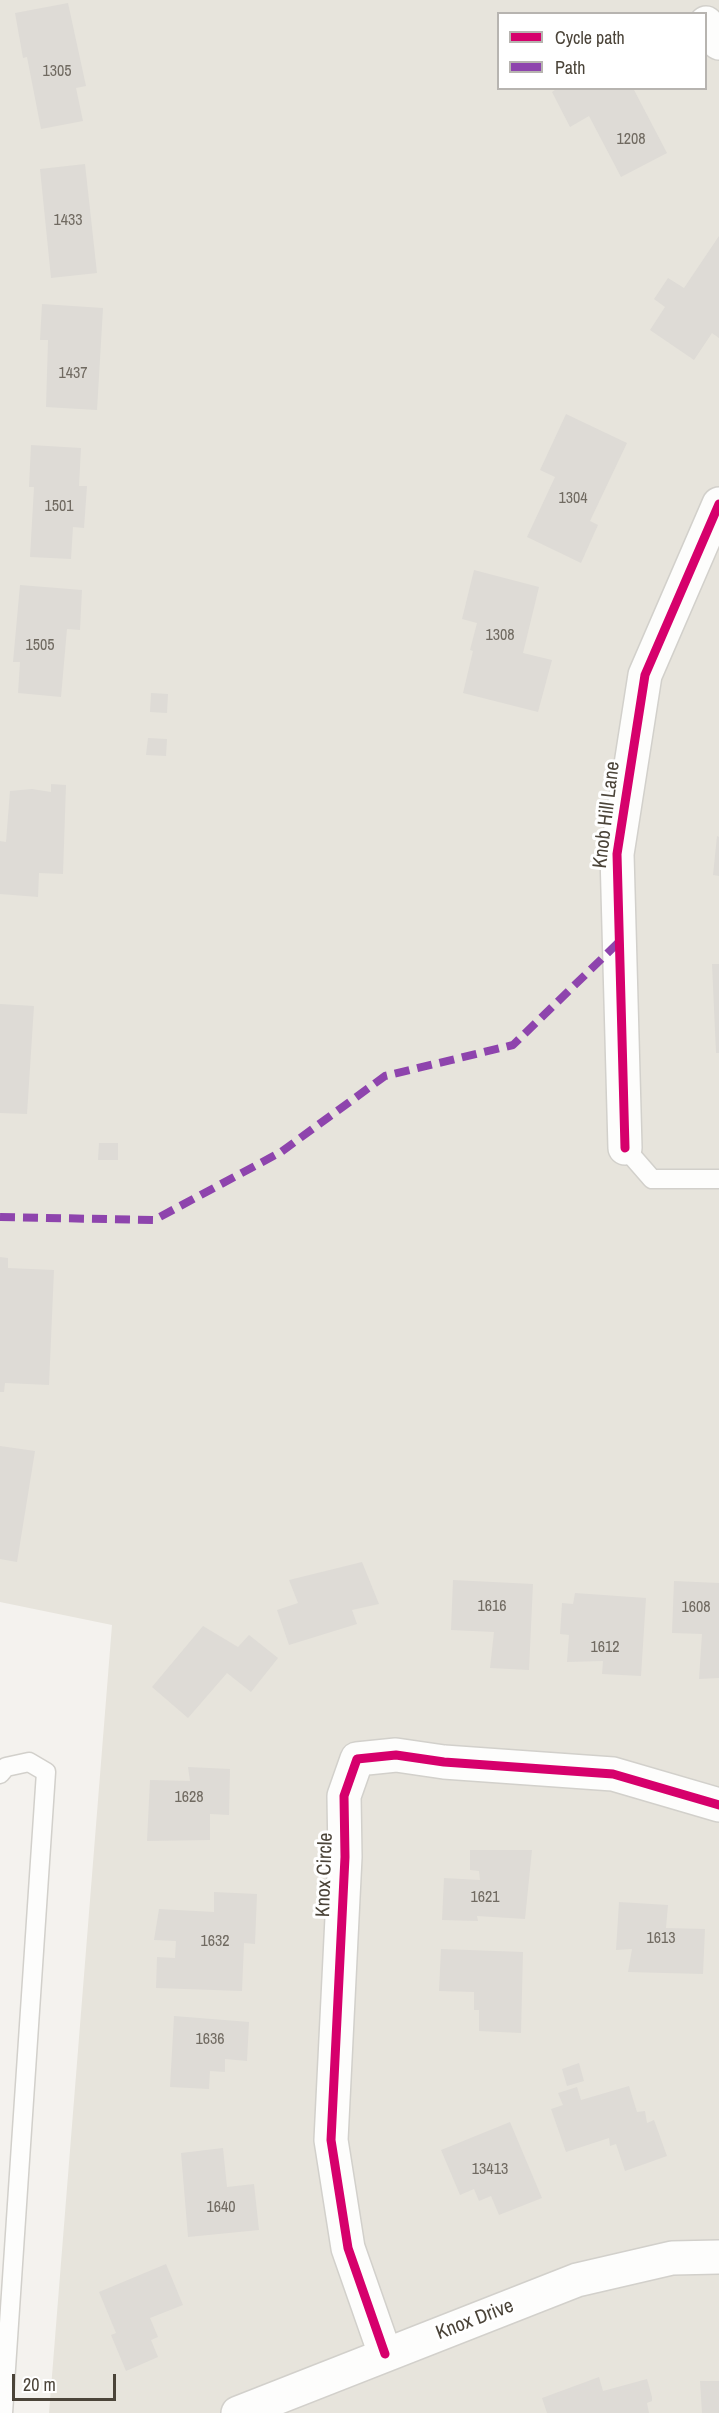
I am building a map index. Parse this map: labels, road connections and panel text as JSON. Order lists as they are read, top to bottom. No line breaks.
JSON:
{"streets":{"street":["Knob Hill Lane","Knox Circle","Knox Drive"]},"crossings":[["Knox Circle","Knox Drive"]],"house_numbers":["1305","1208","1433","1437","1304","1501","1308","1505","1616","1608","1612","1628","1621","1613","1632","1636","13413","1640"],"legend":["Cycle path","Path"],"scale_bar":"20 m"}
